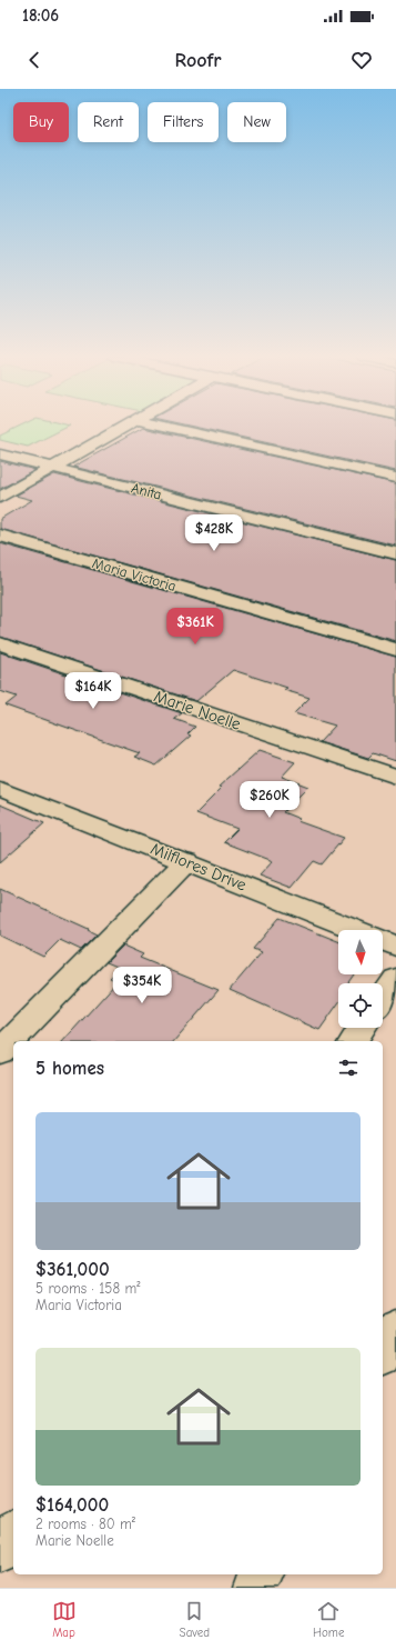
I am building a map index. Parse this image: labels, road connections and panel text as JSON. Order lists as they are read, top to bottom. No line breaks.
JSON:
{"streets":{"street":["Anita","Maria Victoria","Marie Noelle","Milflores Drive"]},"north":"bottom","page":{"status":"18:06","header":"Roofr","chip":["Buy","Rent","Filters","New"],"price":["$428K","$361K","$164K","$260K","$354K"],"heading":"5 homes","list":[{"name":"$361,000","note":"5 rooms · 158 m² · Maria Victoria"},{"name":"$164,000","note":"2 rooms · 80 m² · Marie Noelle"}],"tabs":["Map","Saved","Home"]}}
